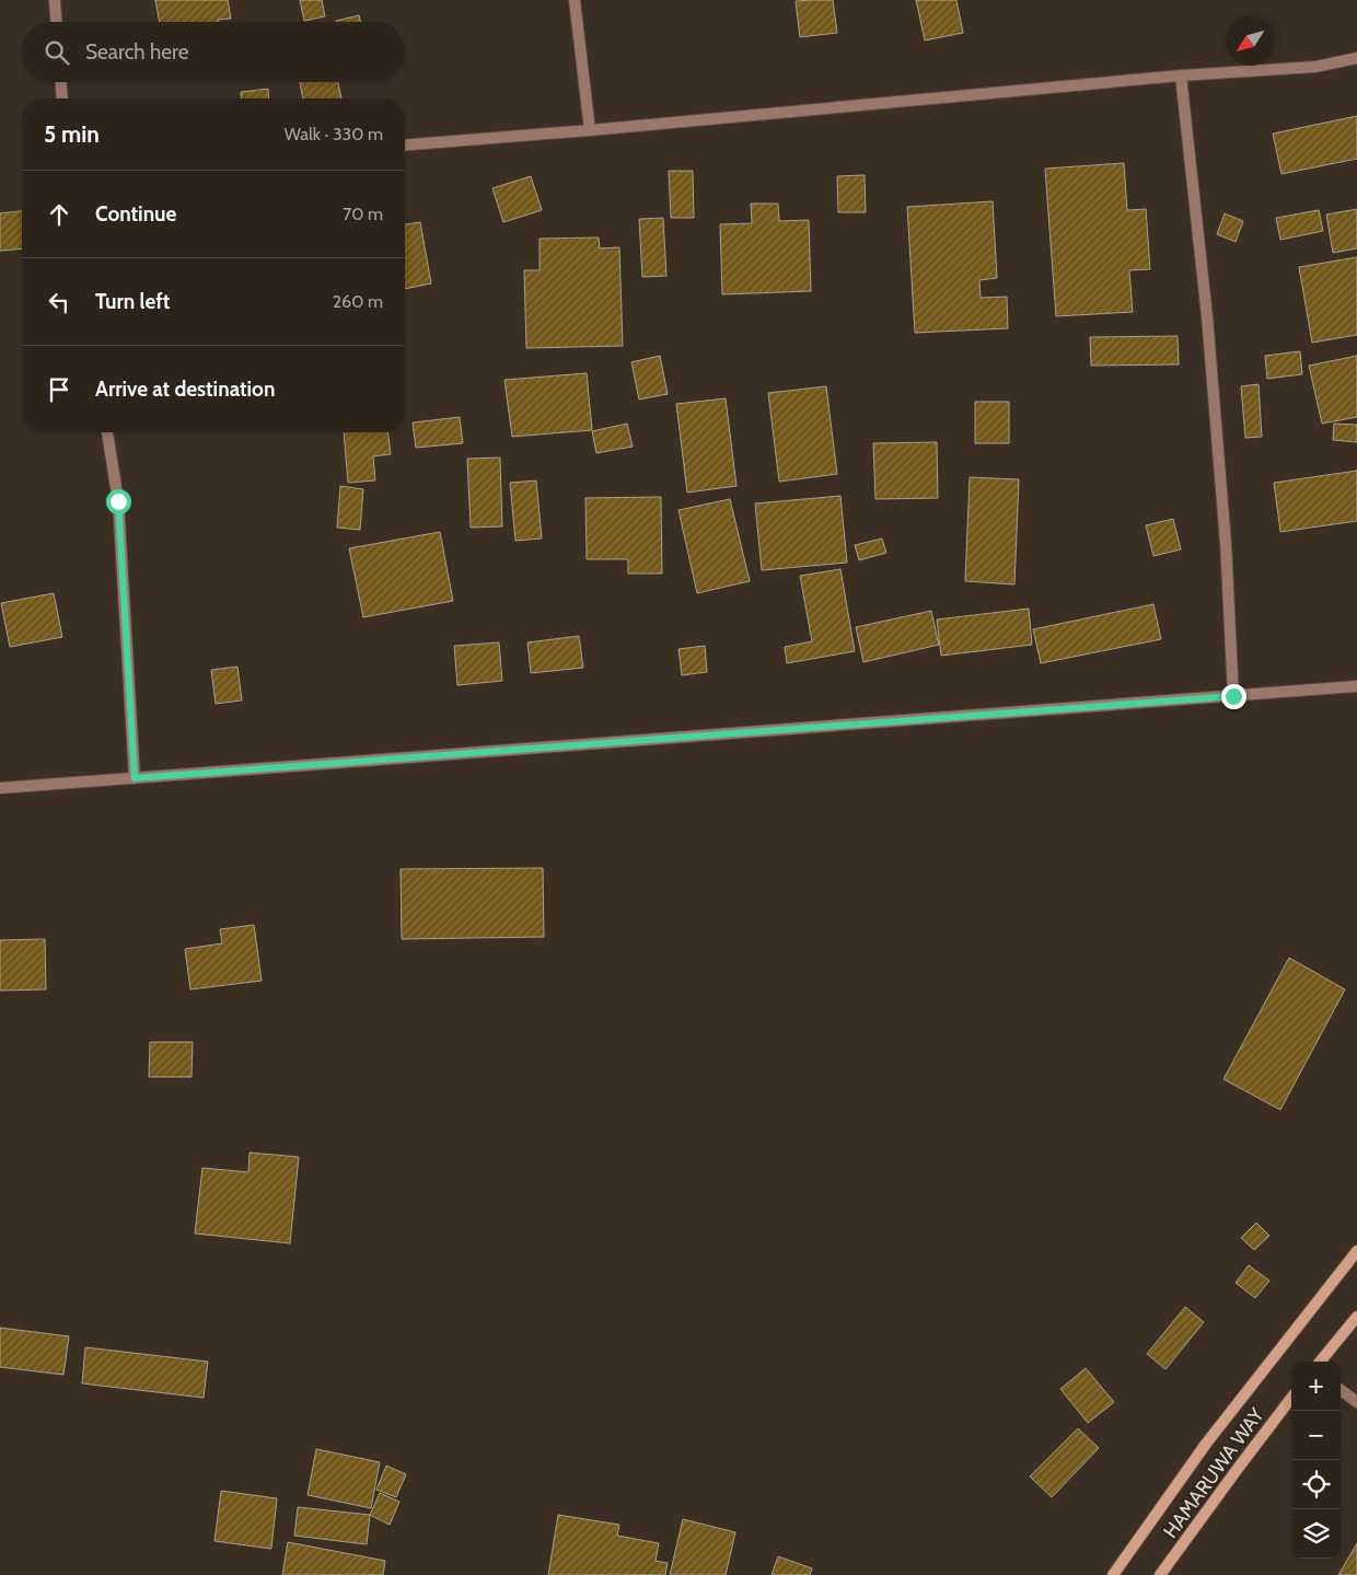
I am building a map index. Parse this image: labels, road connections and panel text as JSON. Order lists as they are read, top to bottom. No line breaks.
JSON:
{"streets":{"main road":["HAMARUWA WAY"]},"north":"bottom left","page":{"search":"Search here","heading":["5 min","Walk · 330 m"],"list":[["Continue","70 m"],["Turn left","260 m"],"Arrive at destination"],"map_buttons":["+","−"]}}
